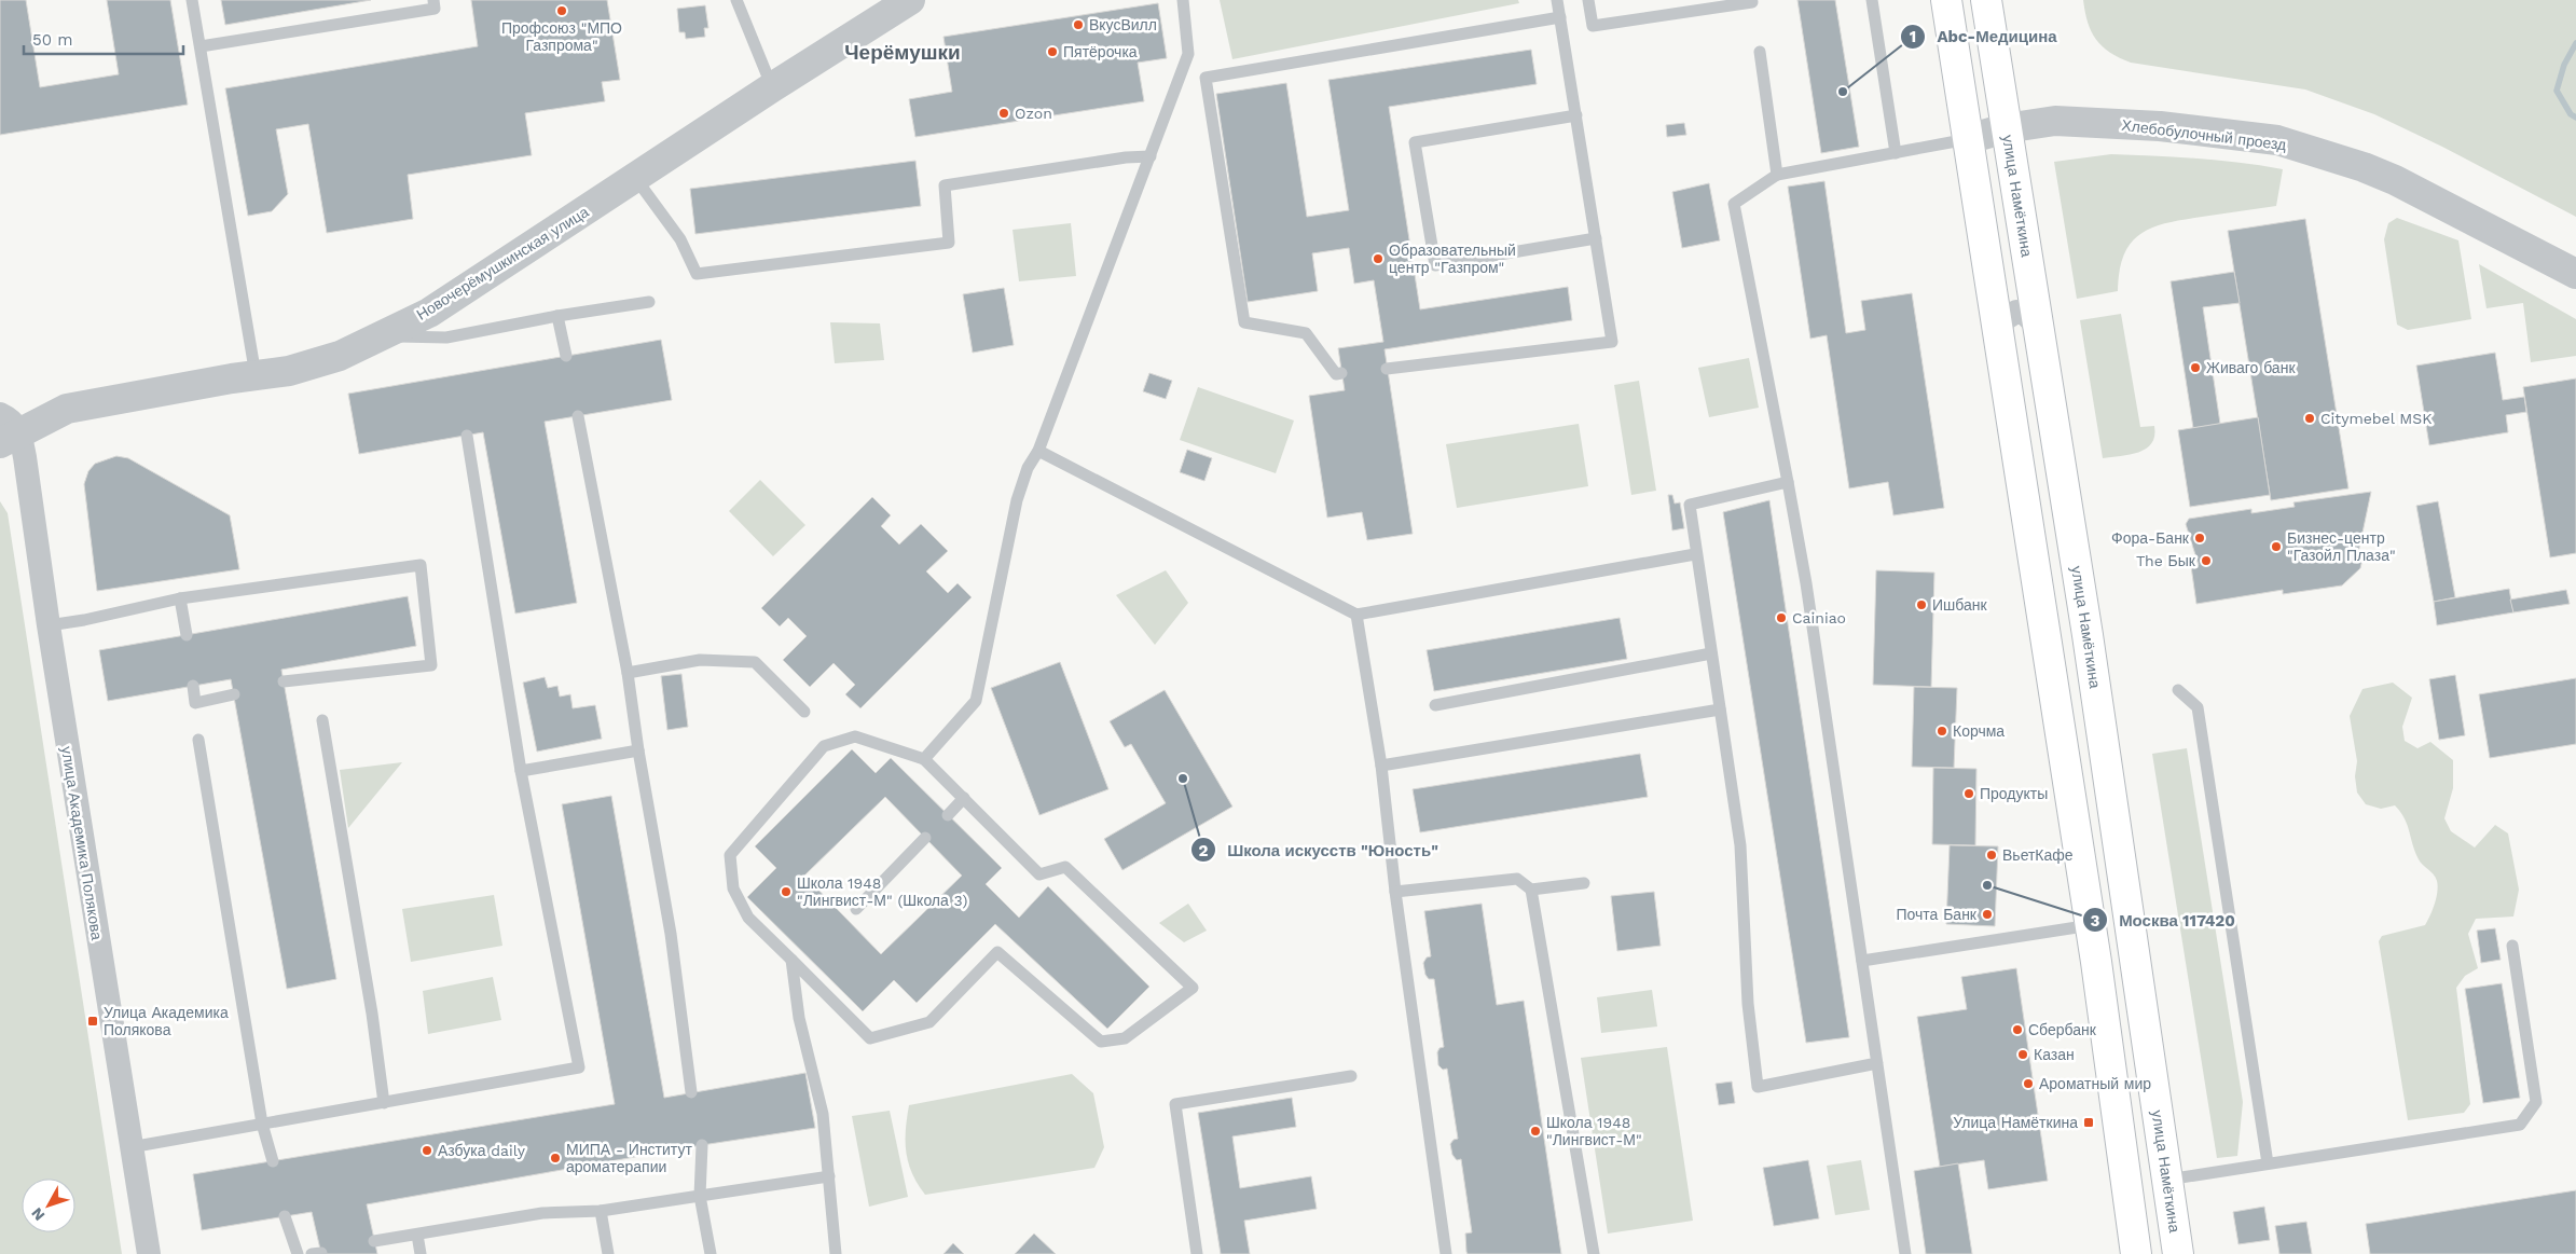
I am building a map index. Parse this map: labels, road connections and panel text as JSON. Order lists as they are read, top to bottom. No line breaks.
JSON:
{"streets":{"main road":["улица Намёткина"],"street":["Хлебобулочный проезд","Новочерёмушкинская улица","улица Академика Полякова"]},"crossings":[["Хлебобулочный проезд","улица Намёткина"],["Новочерёмушкинская улица","улица Академика Полякова"]],"districts":["Черёмушки"],"places":{"other":["Профсоюз \"МПО Газпрома\"","ВкусВилл","Пятёрочка","Abc-Медицина","Ozon","Образовательный центр \"Газпром\"","Живаго банк","Citymebel MSK","Фора-Банк","Бизнес-центр \"Газойл Плаза\"","The Бык","Ишбанк","Cainiao","Корчма","Школа искусств \"Юность\"","Продукты","ВьетКафе","Москва 117420","Школа 1948 \"Лингвист-М\" (Школа 3)","Почта Банк","Сбербанк","Казан","Ароматный мир","Школа 1948 \"Лингвист-М\"","Азбука daily","МИПА - Институт ароматерапии"],"transit":["Улица Академика Полякова","Улица Намёткина"]},"scale_bar":"50 m","north":"bottom left"}
